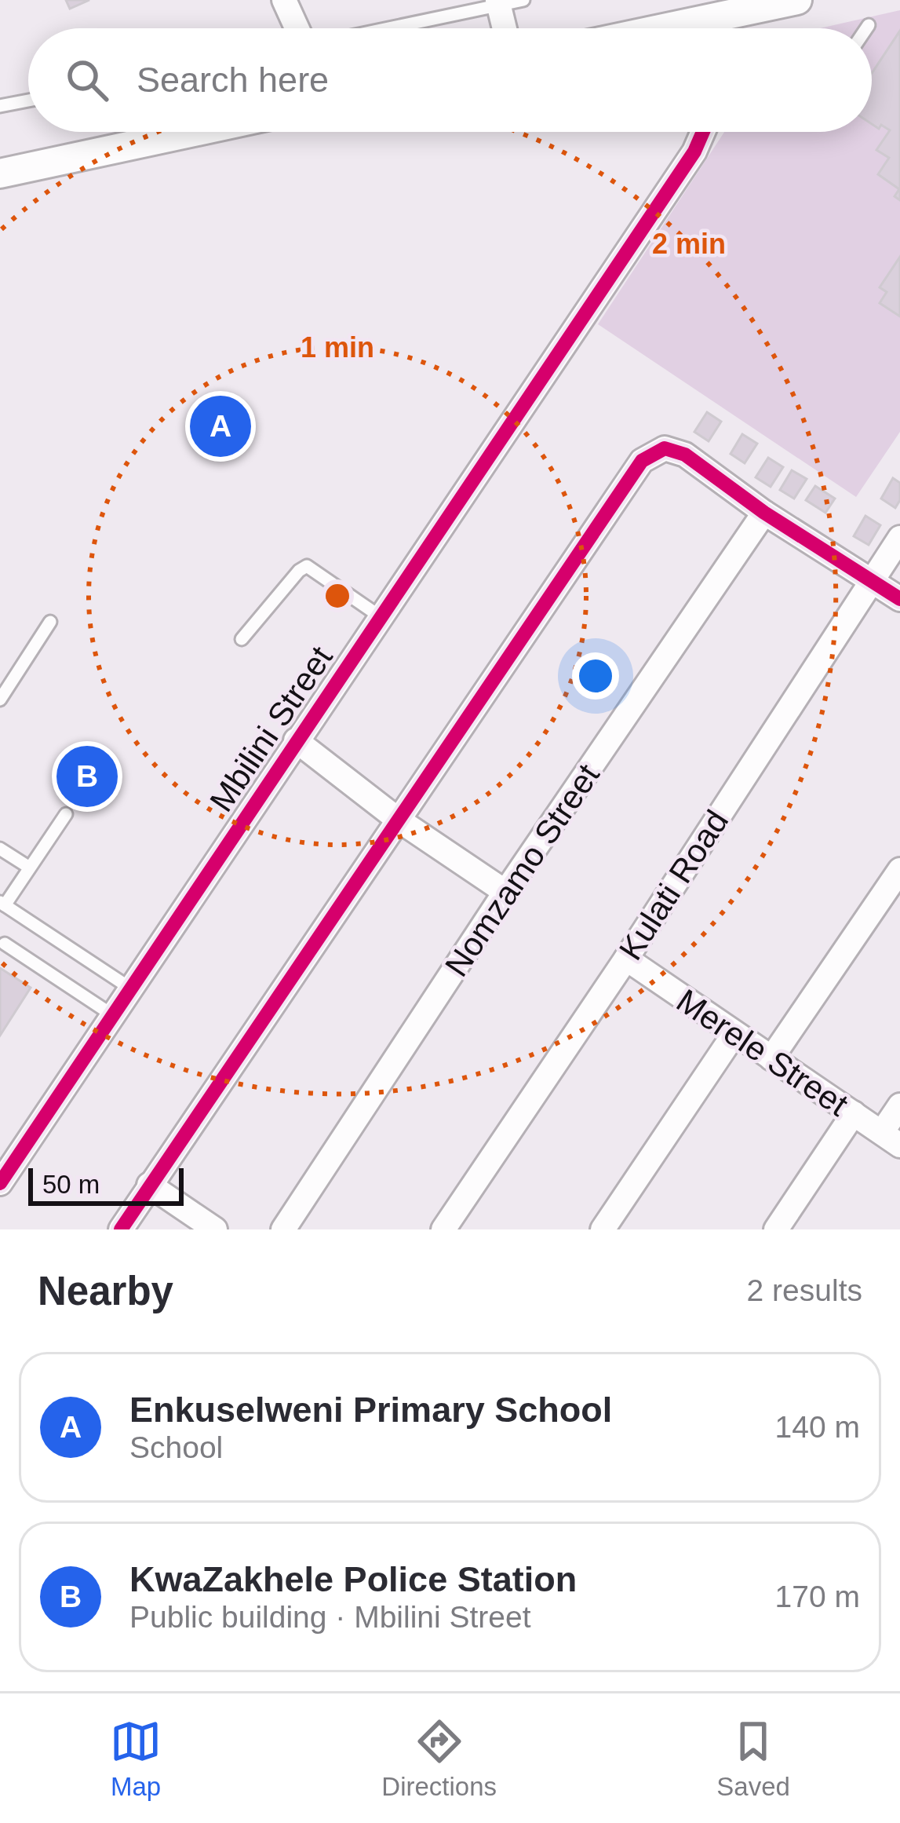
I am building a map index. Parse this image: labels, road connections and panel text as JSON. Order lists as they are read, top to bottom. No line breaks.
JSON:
{"streets":{"street":["Mbilini Street","Nomzamo Street","Kulati Road","Merele Street"]},"crossings":[["Kulati Road","Merele Street"]],"scale_bar":"50 m","page":{"search":"Search here","pins":["A","B"],"scale":"50 m","heading":["Nearby","2 results"],"list":[{"mark":"A","name":"Enkuselweni Primary School","note":"School","value":"140 m"},{"mark":"B","name":"KwaZakhele Police Station","note":"Public building · Mbilini Street","value":"170 m"}],"nav":["Map","Directions","Saved"]},"rings":["2 min","1 min"]}
